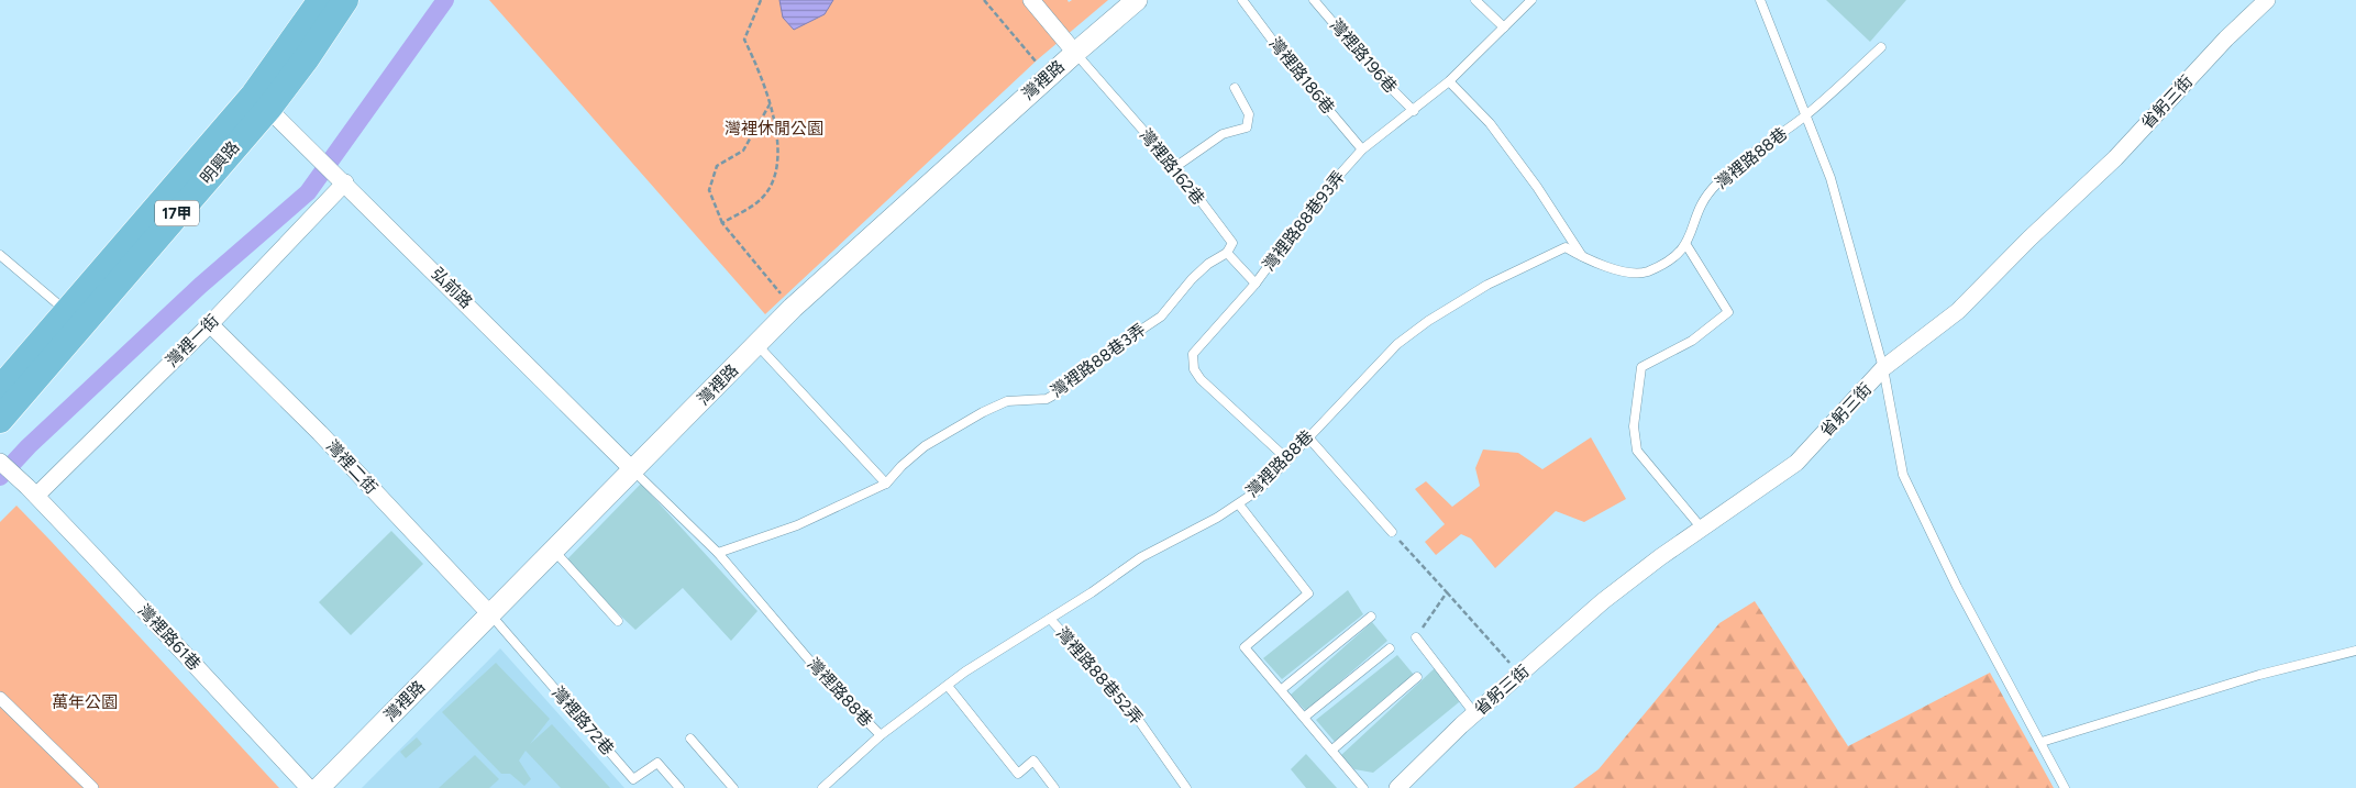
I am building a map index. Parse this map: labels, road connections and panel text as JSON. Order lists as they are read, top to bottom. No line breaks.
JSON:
{"streets":{"main road":["明興路","17甲"],"street":["灣裡路","省躬三街","弘前路","灣裡一街","灣裡二街","灣裡路61巷"],"lane":["灣裡路196巷","灣裡路186巷","灣裡路88巷","灣裡路162巷","灣裡路88巷93弄","灣裡路88巷3弄","灣裡路88巷52弄","灣裡路72巷"]},"crossings":[["灣裡路196巷","灣裡路88巷93弄"],["灣裡路186巷","灣裡路88巷93弄"],["灣裡路","灣裡路88巷"],["灣裡路","灣裡路162巷"],["灣裡路","弘前路"],["灣裡路","灣裡二街"],["灣裡路","灣裡路72巷"],["灣裡路88巷","灣裡路88巷93弄"],["灣裡路88巷","弘前路"],["灣裡路88巷","灣裡路88巷3弄"],["灣裡路88巷","灣裡路88巷52弄"],["明興路","弘前路"],["灣裡路162巷","灣裡路88巷3弄"],["弘前路","灣裡一街"],["灣裡一街","灣裡二街"],["灣裡一街","灣裡路61巷"],["灣裡二街","灣裡路72巷"]],"parks":["灣裡休閒公園","萬年公園"]}
